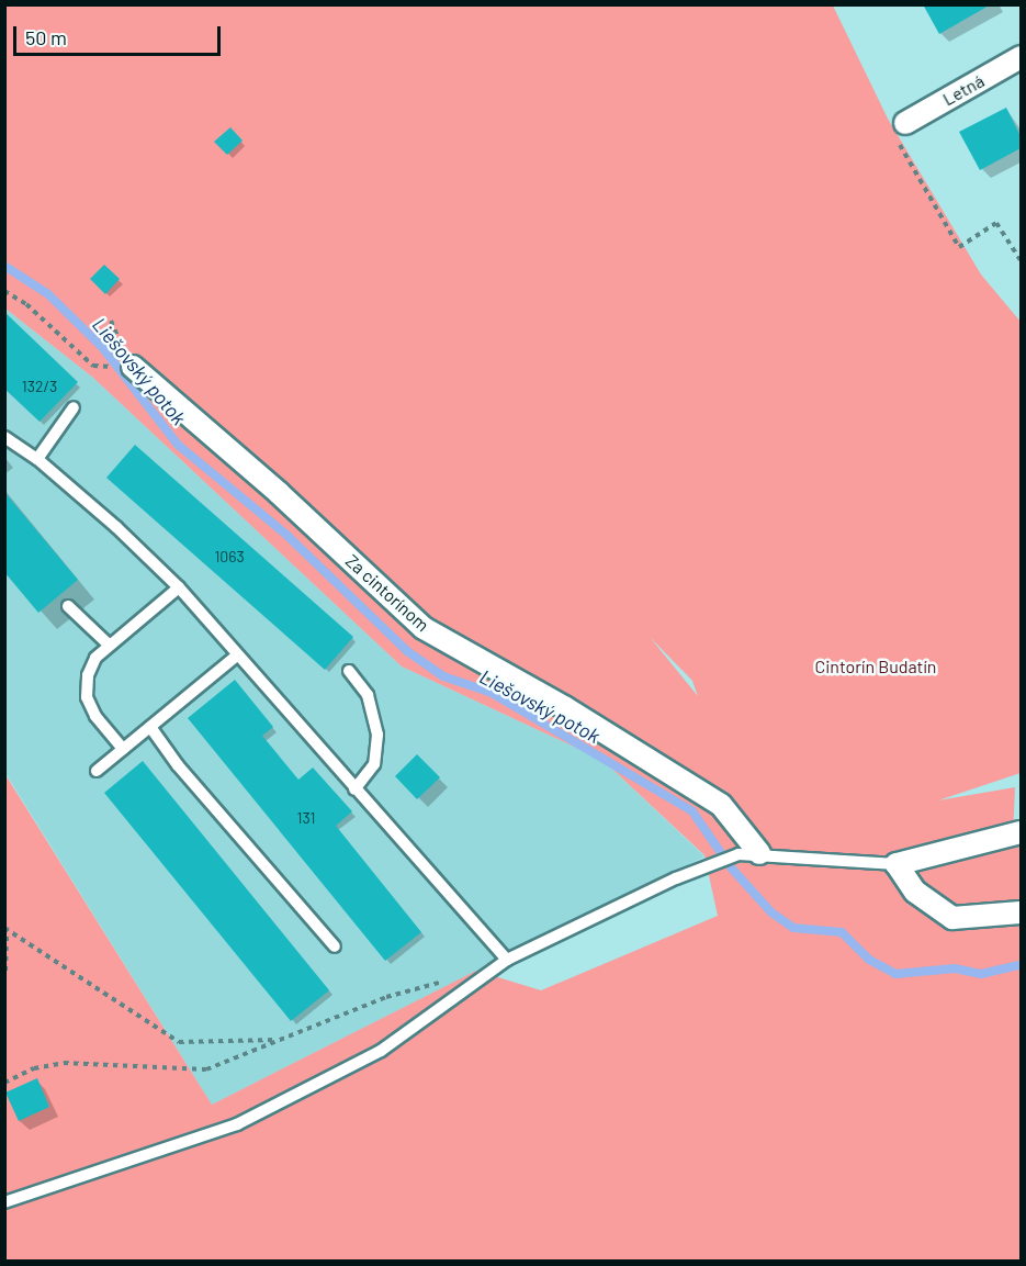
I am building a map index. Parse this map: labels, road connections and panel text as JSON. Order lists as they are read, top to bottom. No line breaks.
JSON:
{"streets":{"street":["Letná","Za cintorínom"]},"water":["Liešovský potok"],"parks":["Cintorín Budatín"],"house_numbers":["132/3","1063","131"],"scale_bar":"50 m"}
